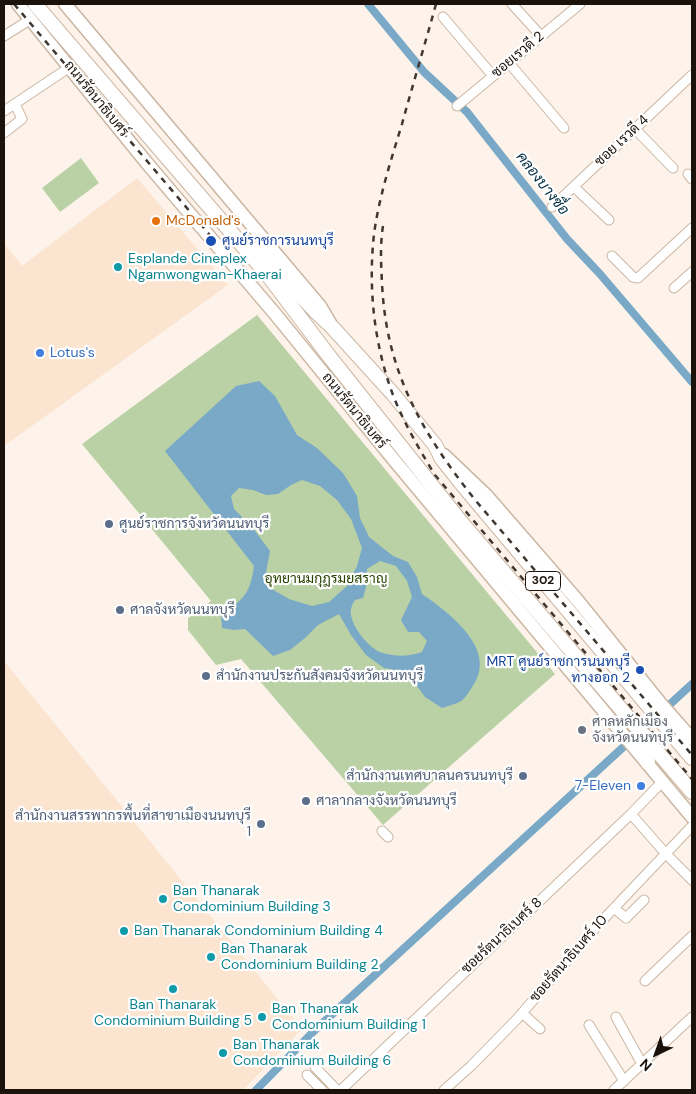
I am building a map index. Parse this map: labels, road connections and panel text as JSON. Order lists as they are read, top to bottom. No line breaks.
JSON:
{"streets":{"main road":["ถนนรัตนาธิเบศร์","302"],"street":["ซอยเรวดี 2","ซอย เรวดี 4","ซอยรัตนาธิเบศร์ 8","ซอยรัตนาธิเบศร์ 10"]},"crossings":[["ถนนรัตนาธิเบศร์","ซอยรัตนาธิเบศร์ 8"]],"water":["คลองบางซื่อ"],"parks":["อุทยานมกุฎรมยสราญ"],"places":["McDonald's","ศูนย์ราชการนนทบุรี","Esplande Cineplex Ngamwongwan-Khaerai","Lotus's","ศูนย์ราชการจังหวัดนนทบุรี","ศาลจังหวัดนนทบุรี","MRT ศูนย์ราชการนนทบุรี ทางออก 2","สำนักงานประกันสังคมจังหวัดนนทบุรี","ศาลหลักเมือง จังหวัดนนทบุรี","สำนักงานเทศบาลนครนนทบุรี","7-Eleven","ศาลากลางจังหวัดนนทบุรี","สำนักงานสรรพากรพื้นที่สาขาเมืองนนทบุรี 1","Ban Thanarak Condominium Building 3","Ban Thanarak Condominium Building 4","Ban Thanarak Condominium Building 2","Ban Thanarak Condominium Building 5","Ban Thanarak Condominium Building 1","Ban Thanarak Condominium Building 6"],"north":"bottom left"}
